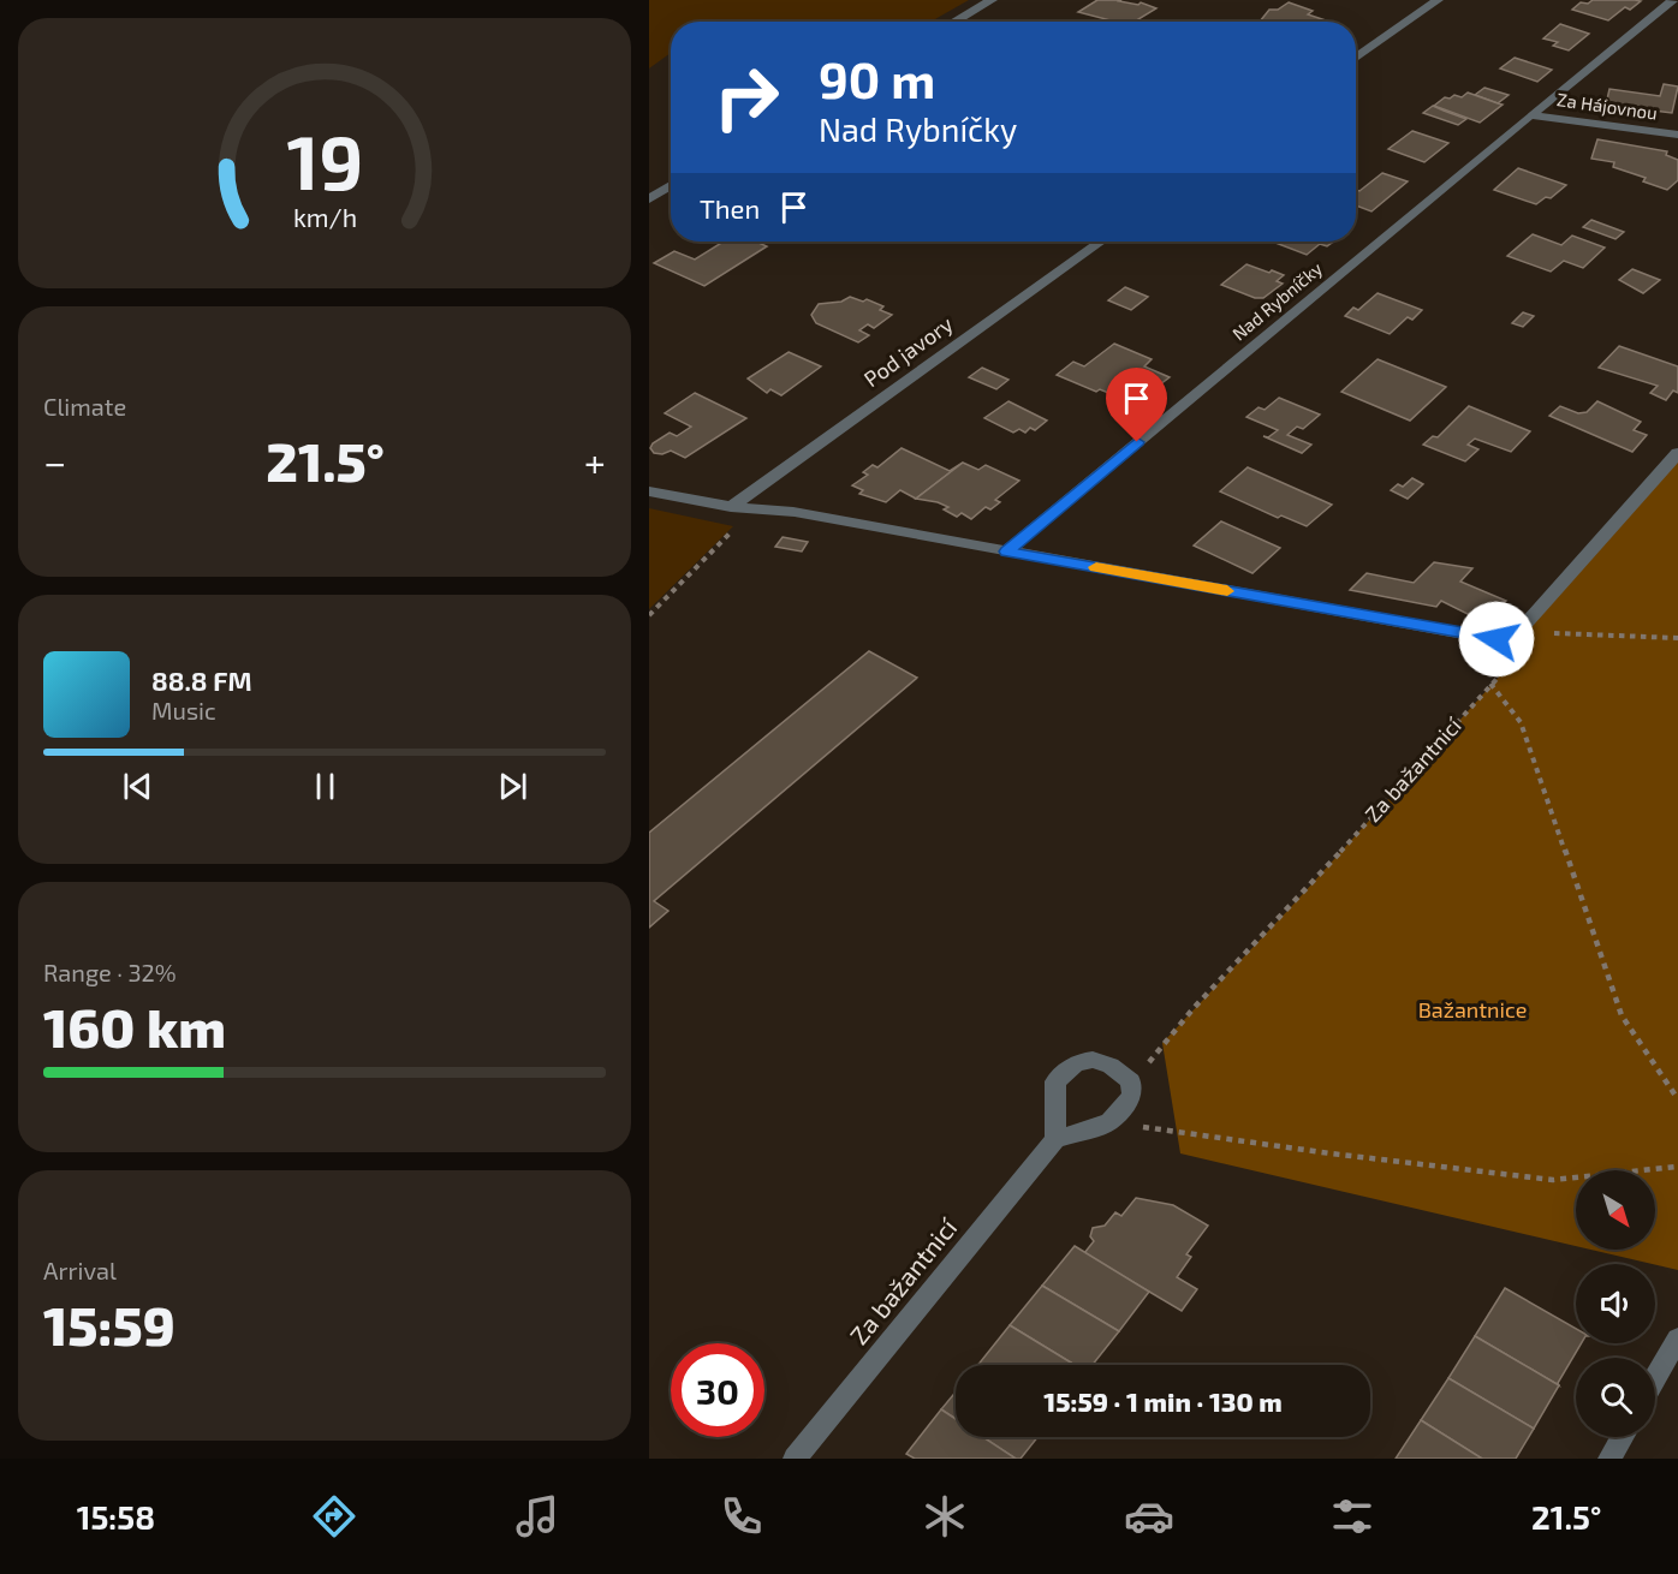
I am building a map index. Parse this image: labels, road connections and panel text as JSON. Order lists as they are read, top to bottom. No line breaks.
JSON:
{"streets":{"street":["Za Hájovnou","Nad Rybníčky","Pod javory","Za bažantnicí"]},"crossings":[["Za Hájovnou","Nad Rybníčky"]],"parks":["Bažantnice"],"north":"bottom right","page":{"turn":["90 m","Nad Rybníčky"],"then":"Then","tile":["Climate",["Range · 32%","160 km"],["Arrival","15:59"]],"heat":["−","21.5°","+"],"song":["88.8 FM","Music"],"limit":"30","trip":"15:59 · 1 min · 130 m","tabs":["15:58","21.5°"],"gauge":["19","km/h"]}}
